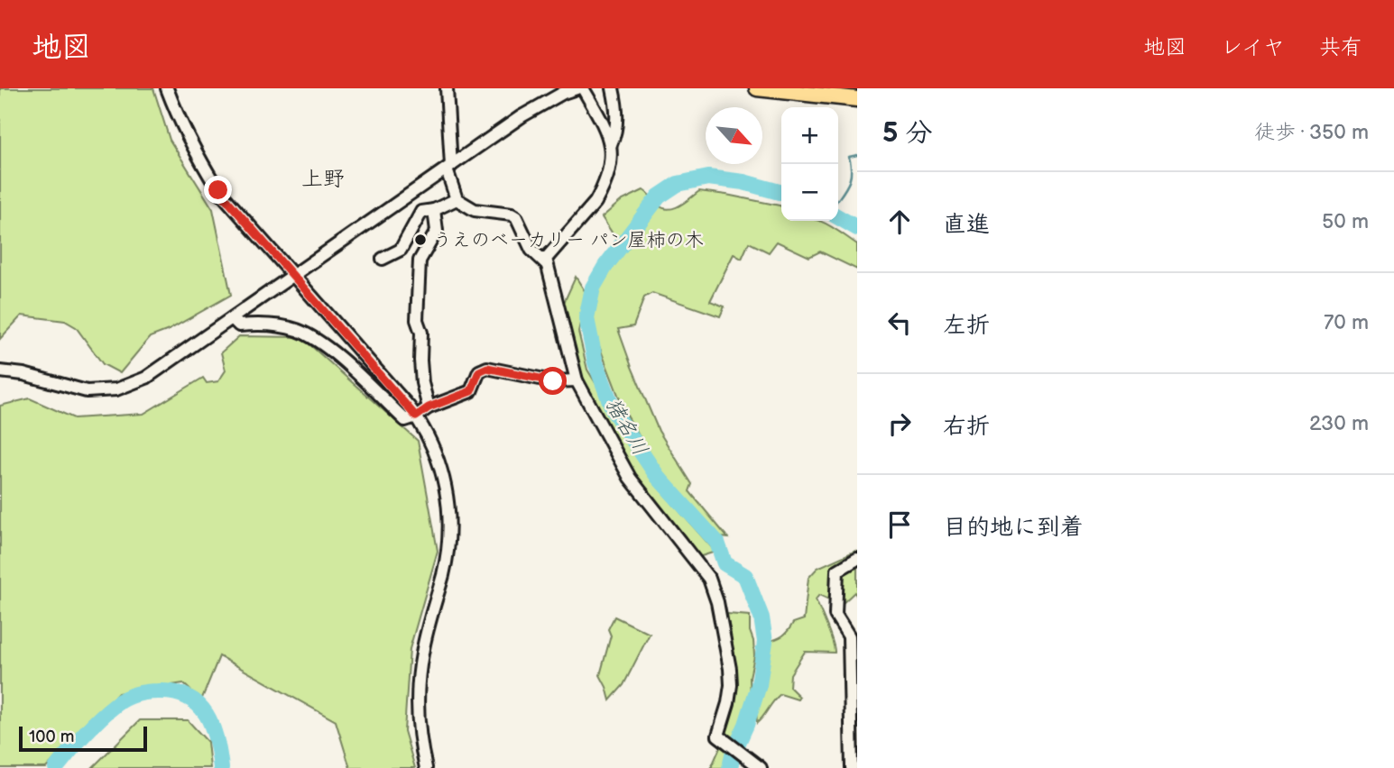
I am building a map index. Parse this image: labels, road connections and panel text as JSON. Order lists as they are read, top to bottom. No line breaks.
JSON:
{"districts":["上野"],"water":["猪名川"],"places":["うえのベーカリー パン屋柿の木"],"scale_bar":"100 m","north":"bottom right","page":{"header":"地図","nav":["地図","レイヤ","共有"],"heading":["5 分","徒歩 · 350 m"],"map_buttons":["+","−"],"list":[["直進","50 m"],["左折","70 m"],["右折","230 m"],"目的地に到着"],"scale":"100 m"}}
